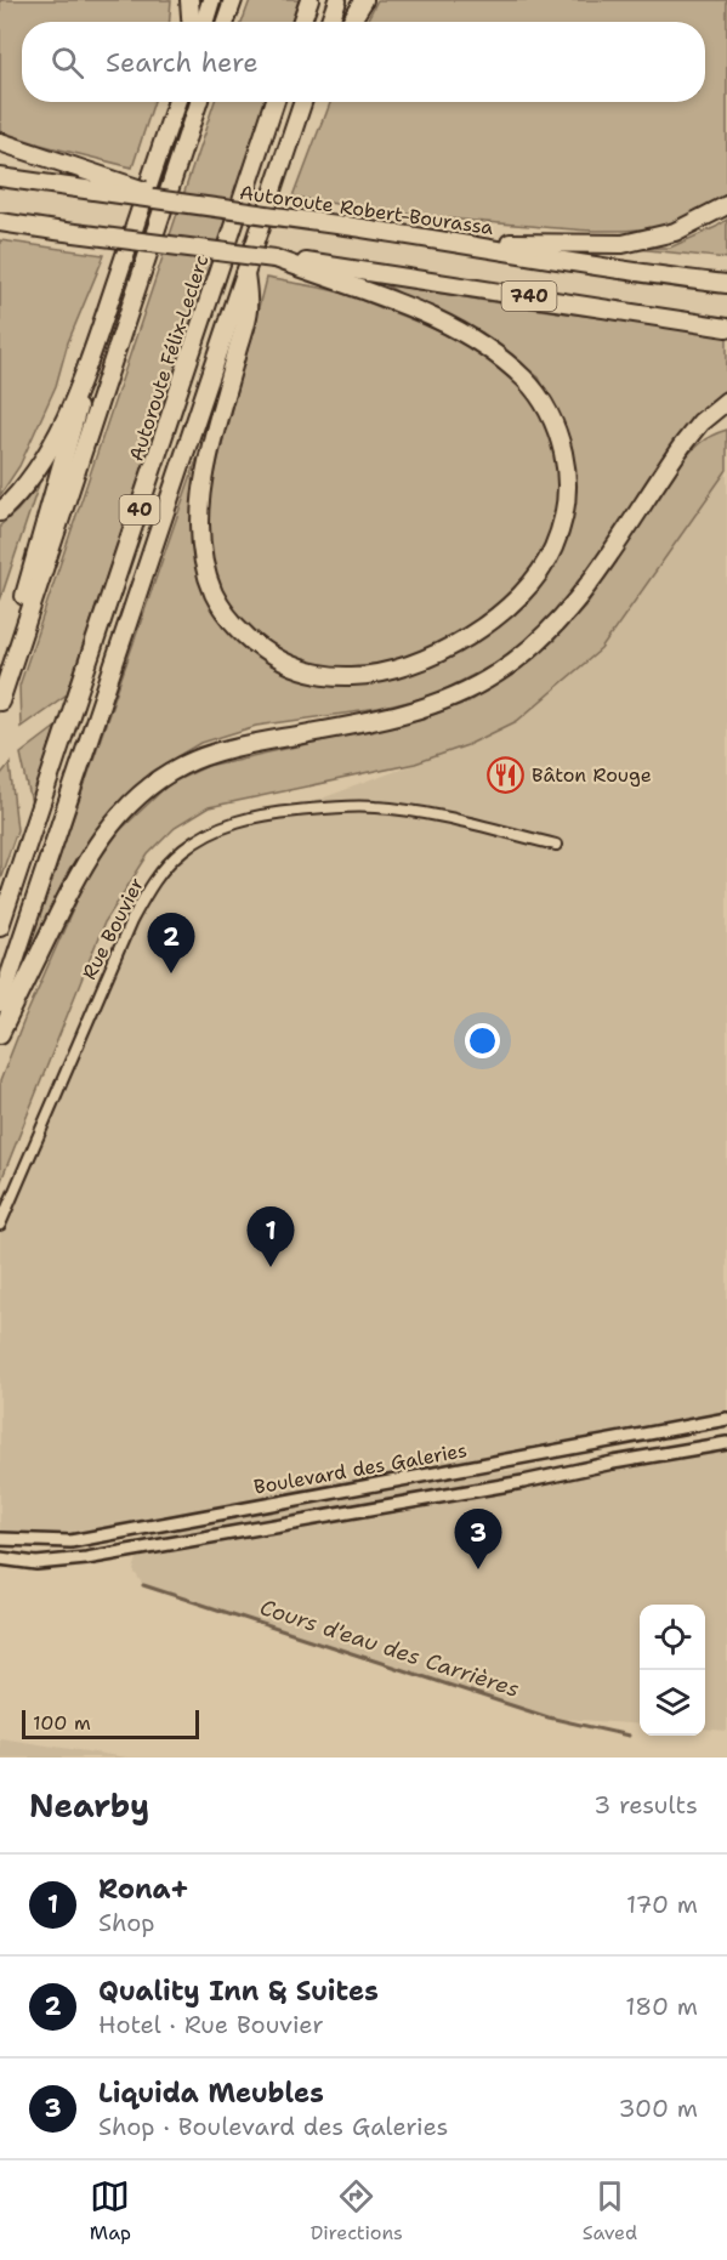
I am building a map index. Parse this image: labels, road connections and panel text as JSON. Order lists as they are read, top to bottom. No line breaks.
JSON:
{"streets":{"highway":["Autoroute Robert-Bourassa","740","Autoroute Félix-Leclerc","40"],"street":["Rue Bouvier","Boulevard des Galeries"]},"water":["Cours d'eau des Carrières"],"places":{"restaurant":["Bâton Rouge"]},"scale_bar":"100 m","page":{"search":"Search here","pins":["2","1","3"],"scale":"100 m","heading":["Nearby","3 results"],"list":[{"mark":"1","name":"Rona+","note":"Shop","value":"170 m"},{"mark":"2","name":"Quality Inn & Suites","note":"Hotel · Rue Bouvier","value":"180 m"},{"mark":"3","name":"Liquida Meubles","note":"Shop · Boulevard des Galeries","value":"300 m"}],"nav":["Map","Directions","Saved"]}}
